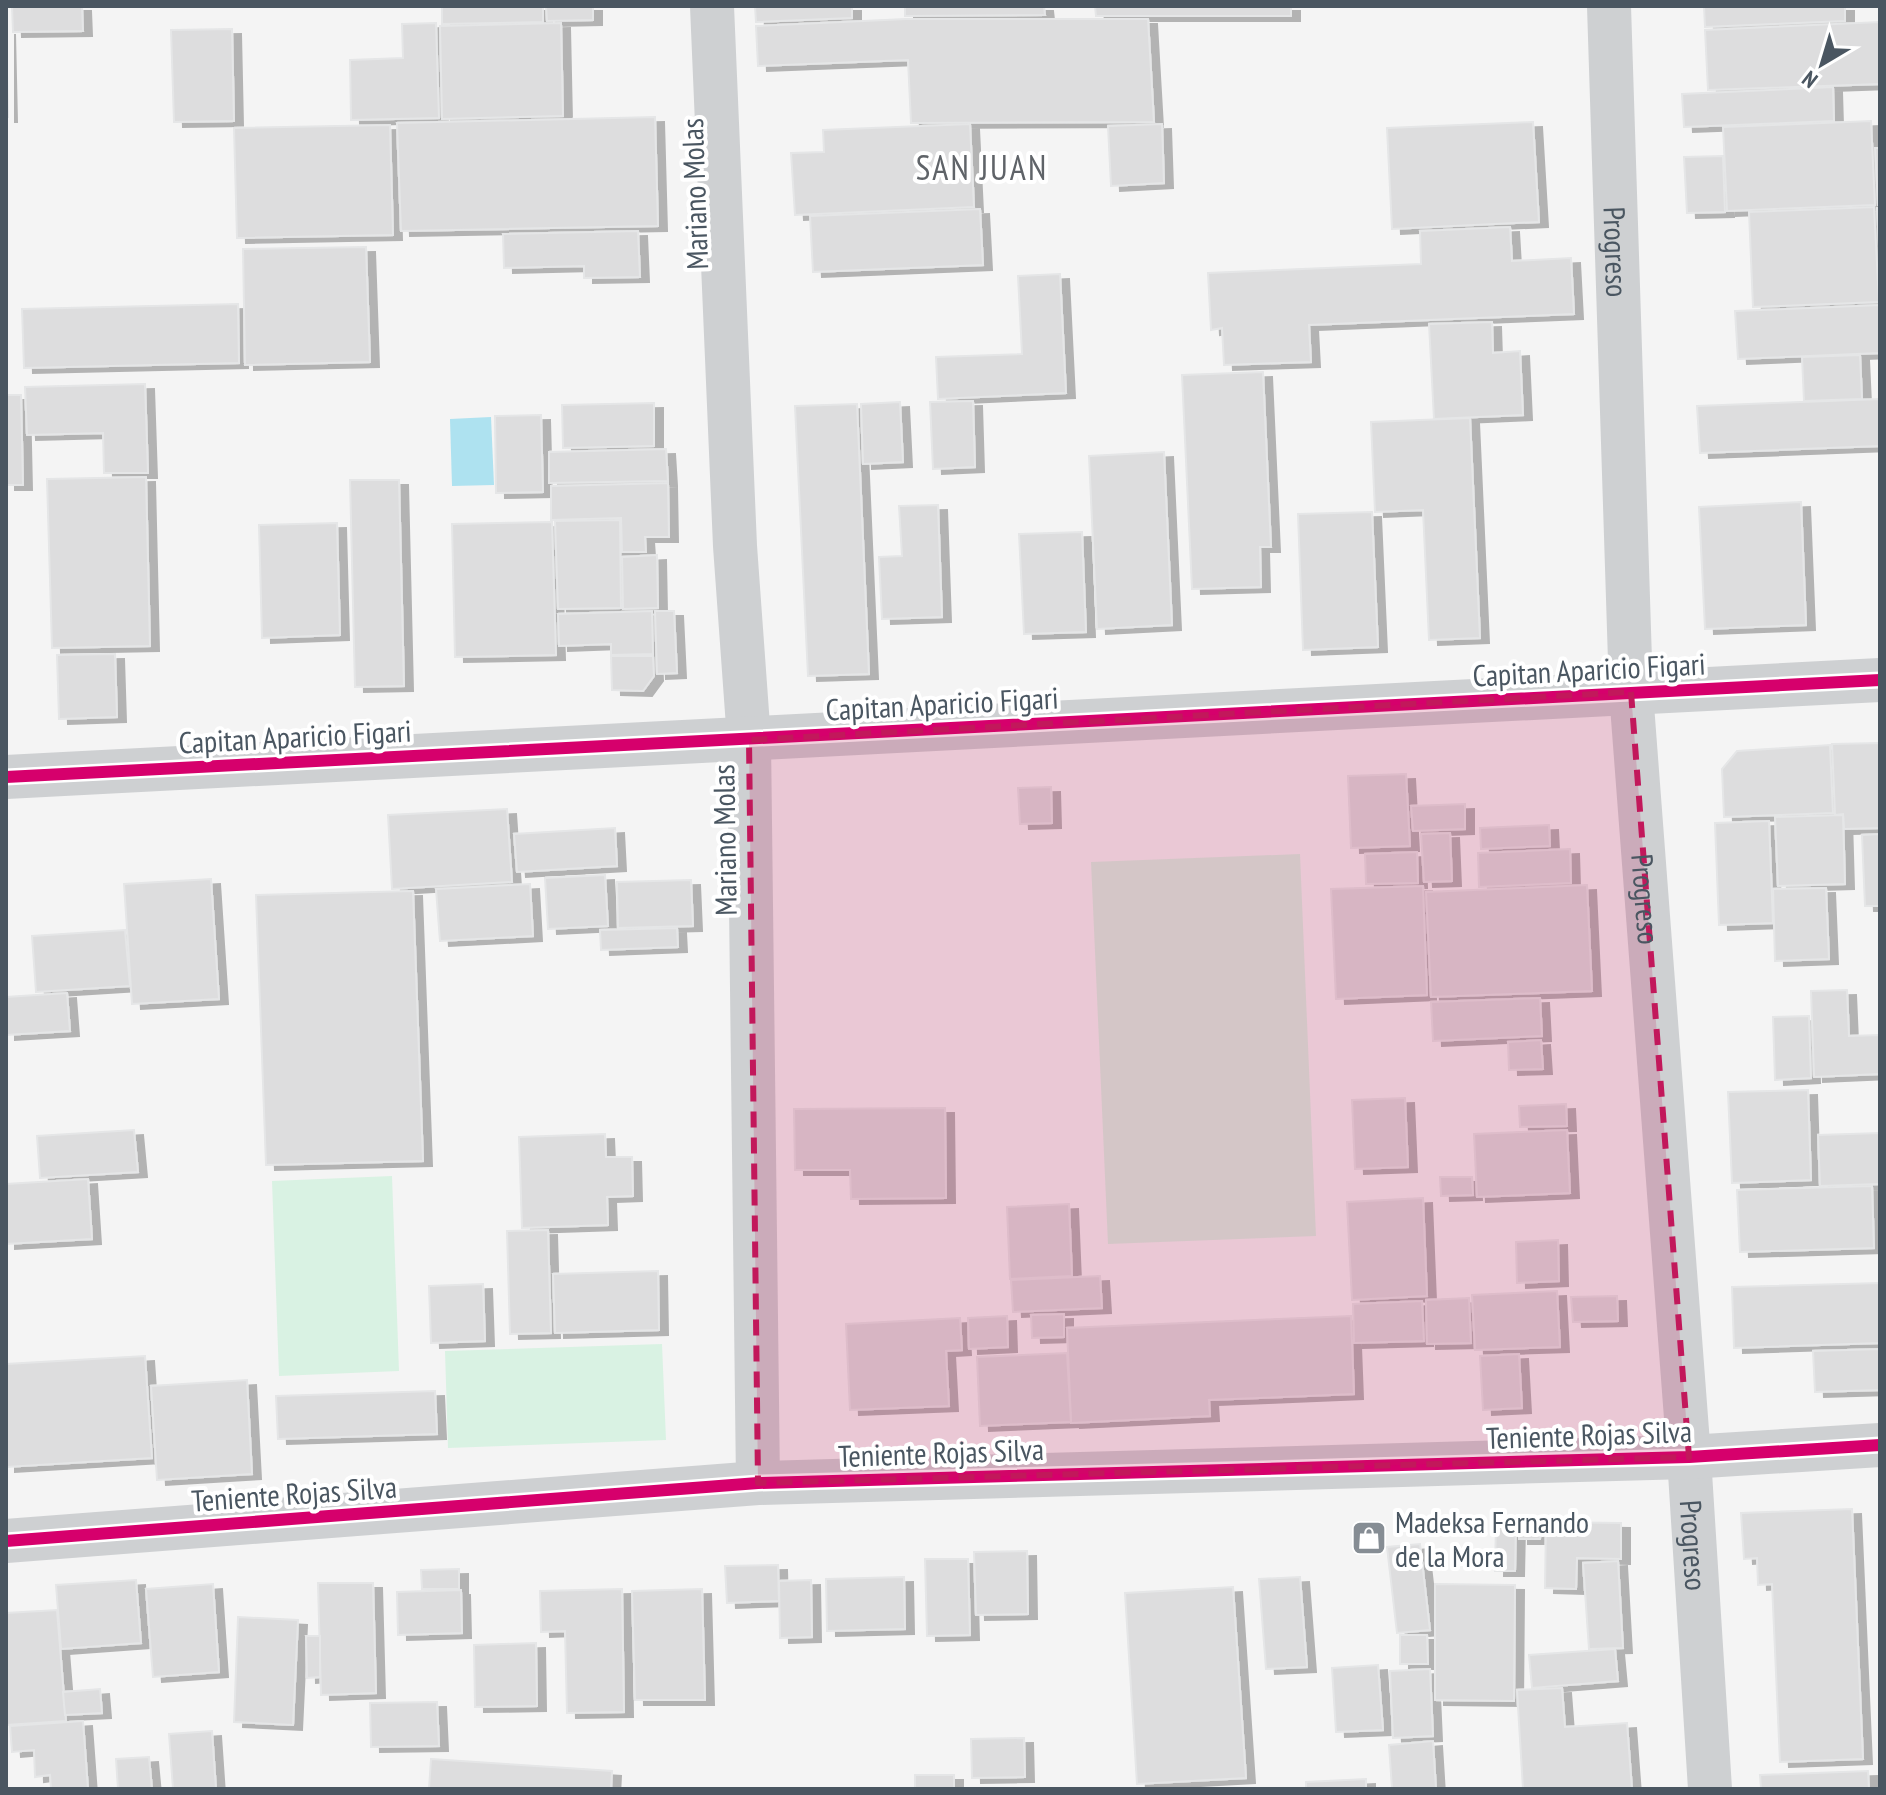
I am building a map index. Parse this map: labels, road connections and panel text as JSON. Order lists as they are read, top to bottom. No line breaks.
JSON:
{"streets":{"street":["Mariano Molas","Progreso","Capitan Aparicio Figari","Teniente Rojas Silva"]},"crossings":[["Mariano Molas","Capitan Aparicio Figari"],["Mariano Molas","Teniente Rojas Silva"],["Progreso","Capitan Aparicio Figari"],["Progreso","Teniente Rojas Silva"]],"districts":["SAN JUAN"],"places":{"shop":["Madeksa Fernando de la Mora"]},"north":"bottom left"}
